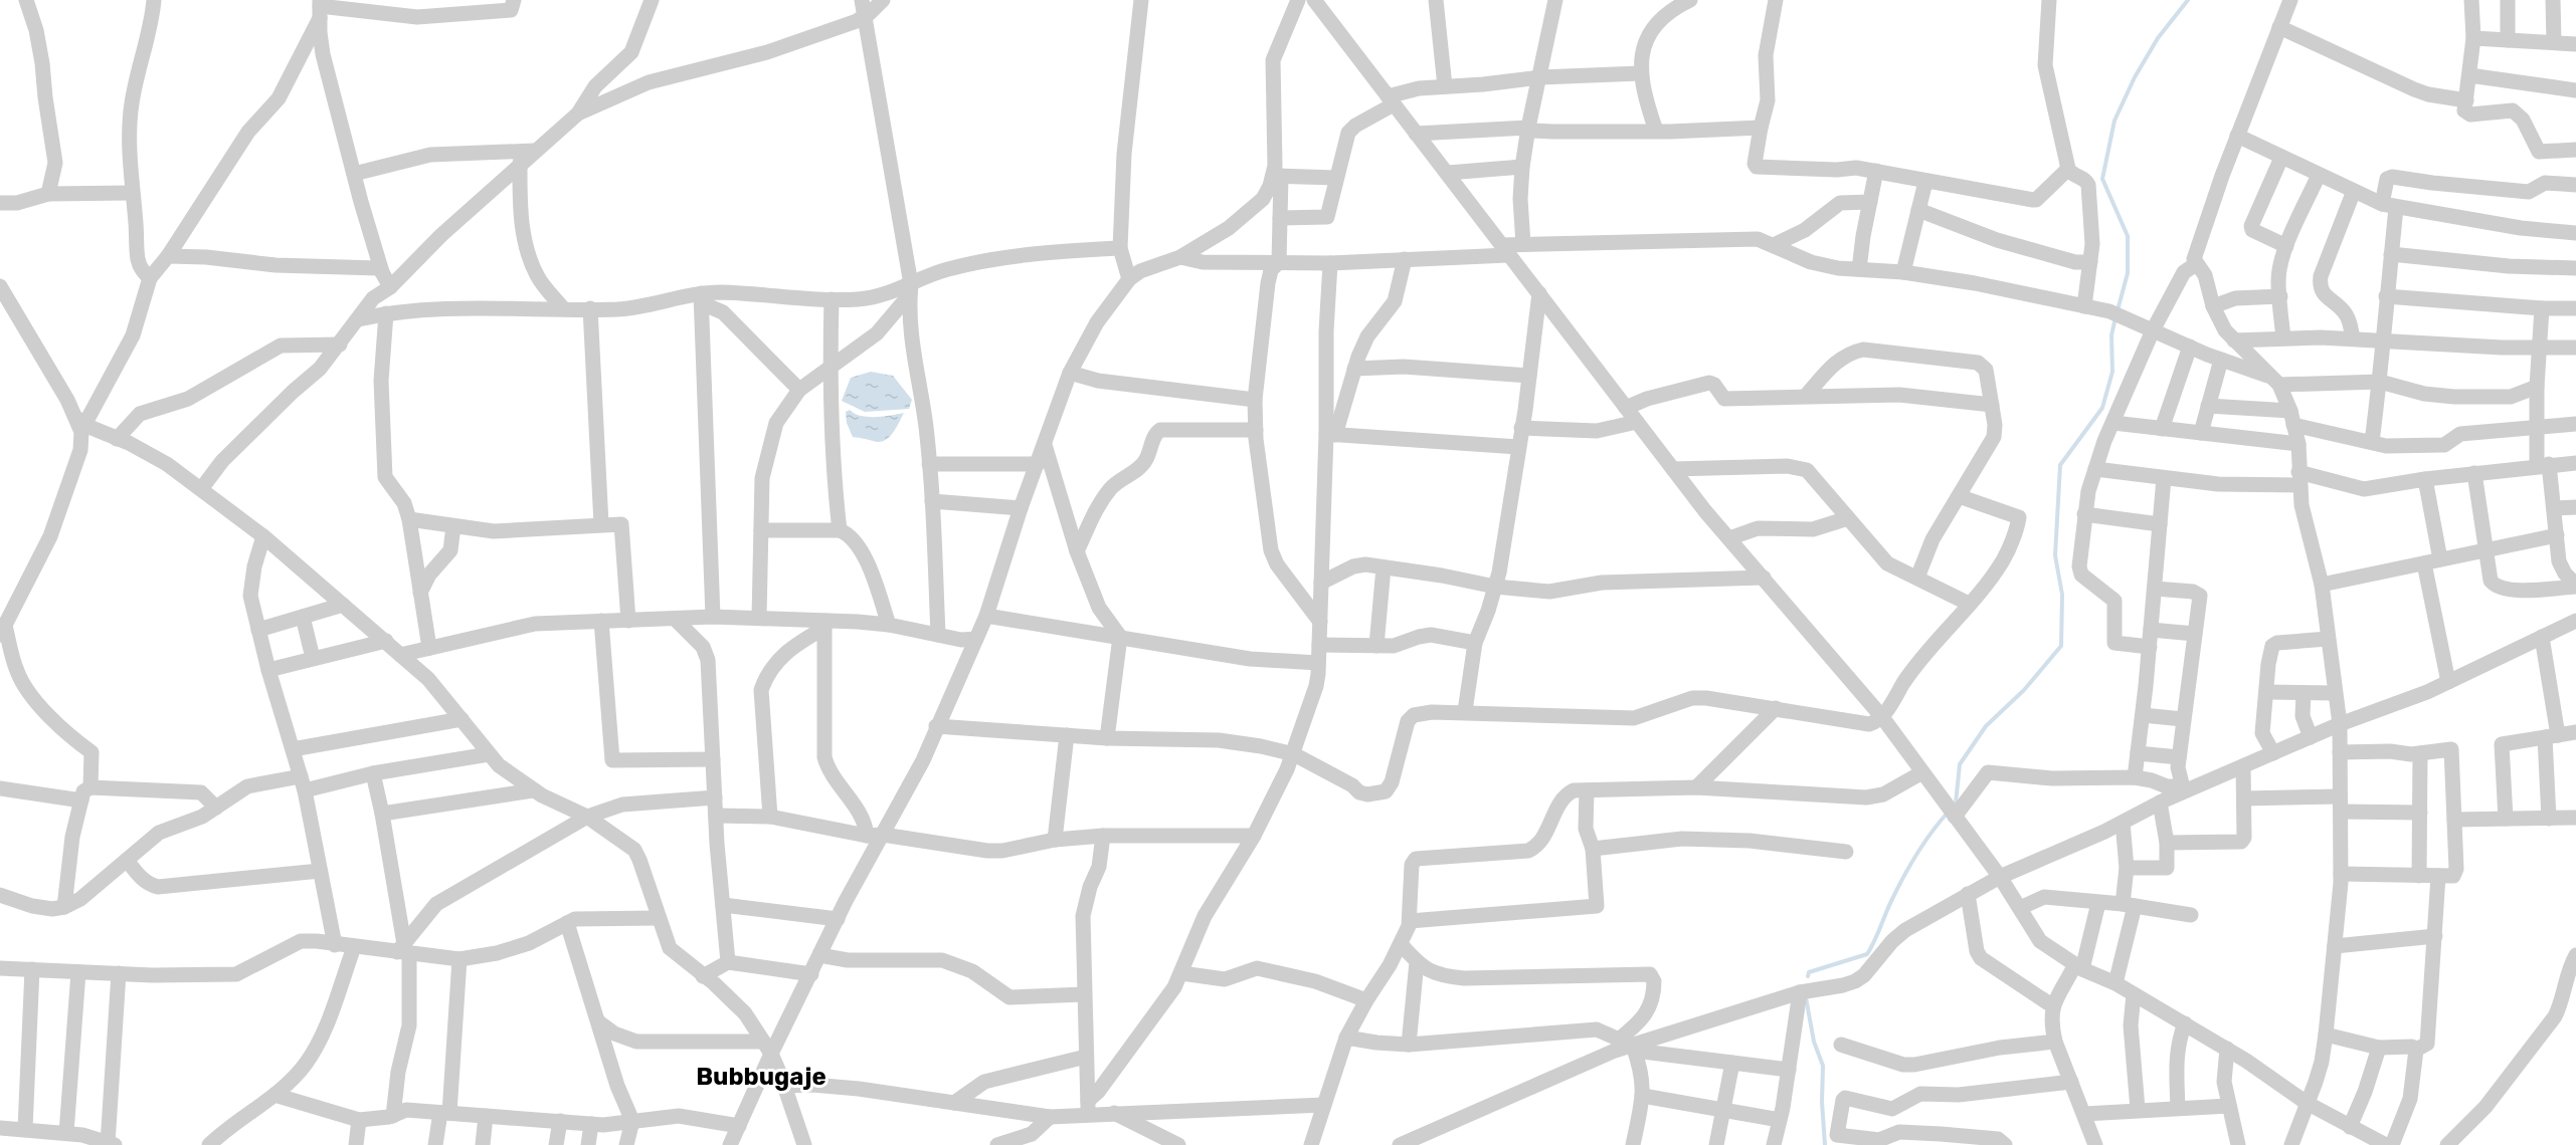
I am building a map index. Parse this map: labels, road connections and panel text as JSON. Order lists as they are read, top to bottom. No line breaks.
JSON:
{"districts":["Bubbugaje"]}
